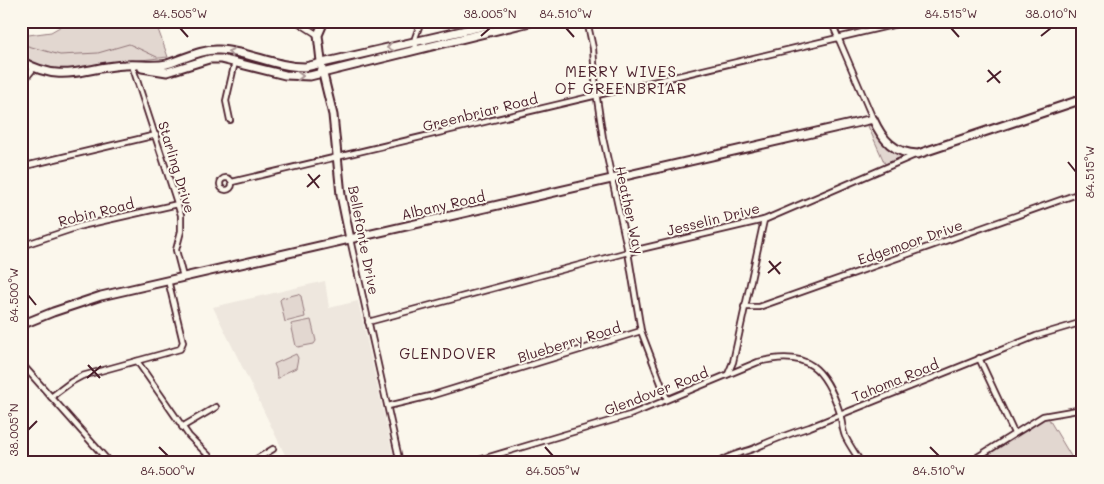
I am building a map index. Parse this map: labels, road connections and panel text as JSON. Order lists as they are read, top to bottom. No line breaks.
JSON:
{"streets":{"street":["Greenbriar Road","Starling Drive","Albany Road","Heather Way","Robin Road","Jesselin Drive","Bellefonte Drive","Edgemoor Drive","Blueberry Road","Tahoma Road","Glendover Road"]},"crossings":[["Greenbriar Road","Heather Way"],["Greenbriar Road","Bellefonte Drive"],["Starling Drive","Albany Road"],["Starling Drive","Robin Road"],["Albany Road","Heather Way"],["Albany Road","Bellefonte Drive"],["Heather Way","Jesselin Drive"],["Heather Way","Blueberry Road"],["Heather Way","Glendover Road"],["Jesselin Drive","Bellefonte Drive"],["Jesselin Drive","Glendover Road"],["Bellefonte Drive","Blueberry Road"],["Edgemoor Drive","Glendover Road"]],"districts":["MERRY WIVES OF GREENBRIAR","GLENDOVER"],"coordinates":["84.505°W","38.005°N","84.510°W","84.515°W","38.010°N","84.500°W"]}
